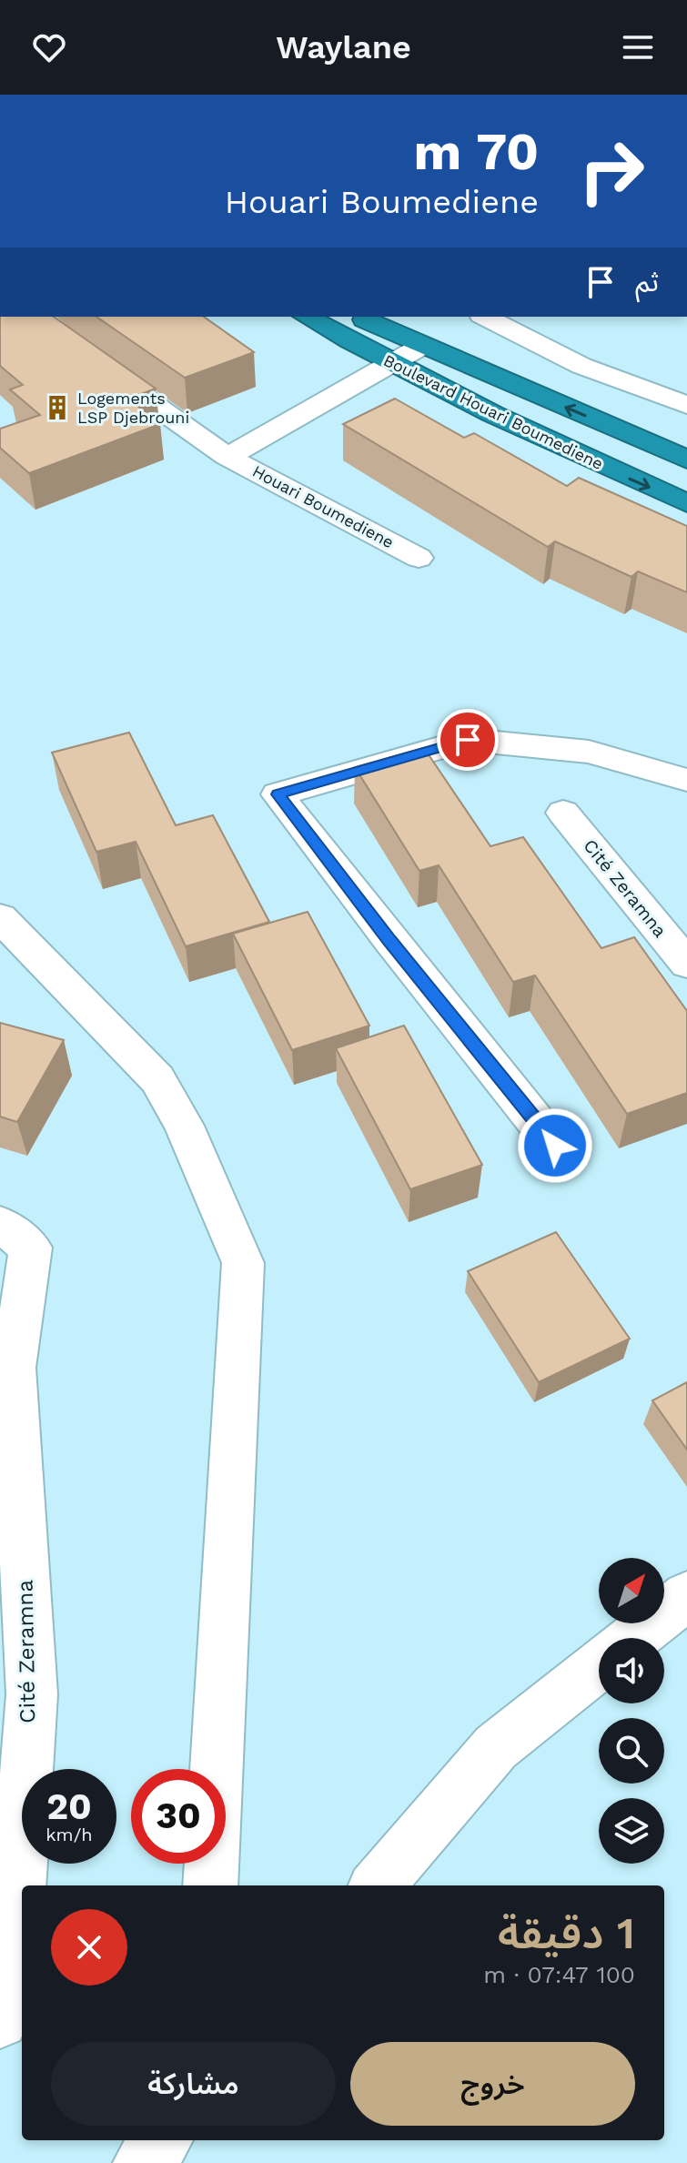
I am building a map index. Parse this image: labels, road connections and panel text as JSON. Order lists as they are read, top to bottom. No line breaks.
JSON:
{"streets":{"highway":["Boulevard Houari Boumediene"],"street":["Houari Boumediene","Cité Zeramna"]},"crossings":[["Boulevard Houari Boumediene","Houari Boumediene"]],"places":{"building":["Logements LSP Djebrouni"]},"north":"top right","page":{"header":"Waylane","turn":["70 m","Houari Boumediene"],"then":"ثم","speed":"20 km/h","limit":"30","heading":["1 دقيقة","100 m · 07:47"],"buttons":["خروج","مشاركة"]}}
